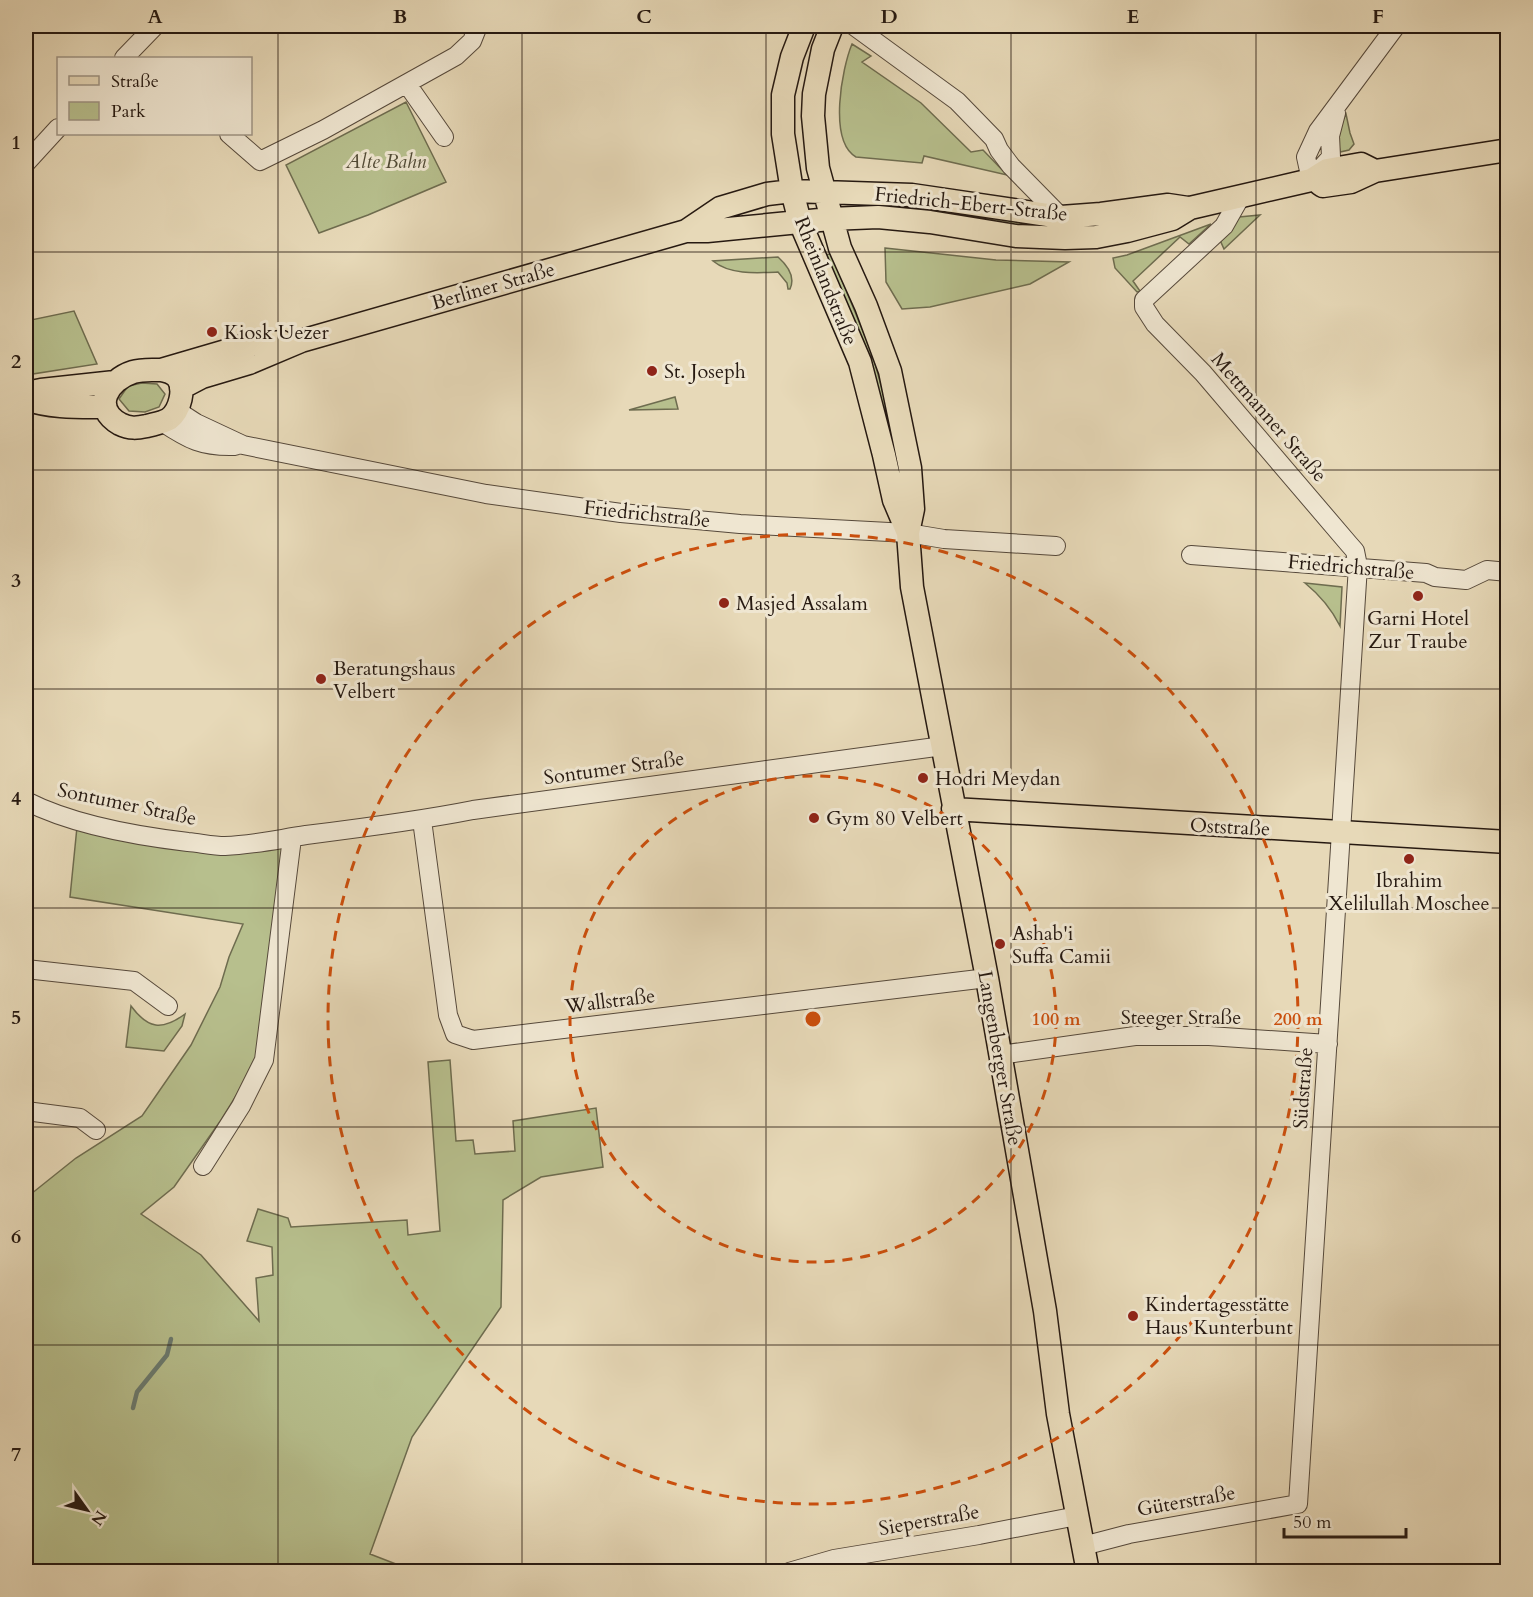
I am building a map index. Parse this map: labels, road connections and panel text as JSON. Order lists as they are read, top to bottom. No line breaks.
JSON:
{"streets":{"main road":["Friedrich-Ebert-Straße","Rheinlandstraße","Berliner Straße","Oststraße","Langenberger Straße"],"street":["Mettmanner Straße","Friedrichstraße","Sontumer Straße","Wallstraße","Steeger Straße","Südstraße","Güterstraße","Sieperstraße"]},"crossings":[["Friedrich-Ebert-Straße","Rheinlandstraße"],["Friedrich-Ebert-Straße","Berliner Straße"],["Friedrich-Ebert-Straße","Mettmanner Straße"],["Rheinlandstraße","Berliner Straße"],["Rheinlandstraße","Friedrichstraße"],["Rheinlandstraße","Langenberger Straße"],["Berliner Straße","Friedrichstraße"],["Mettmanner Straße","Friedrichstraße"],["Mettmanner Straße","Südstraße"],["Friedrichstraße","Langenberger Straße"],["Friedrichstraße","Südstraße"],["Sontumer Straße","Wallstraße"],["Sontumer Straße","Langenberger Straße"],["Oststraße","Langenberger Straße"],["Oststraße","Südstraße"],["Wallstraße","Langenberger Straße"],["Steeger Straße","Langenberger Straße"],["Steeger Straße","Südstraße"],["Langenberger Straße","Güterstraße"],["Langenberger Straße","Sieperstraße"],["Südstraße","Güterstraße"]],"parks":["Alte Bahn"],"places":["Kiosk Uezer","St. Joseph","Garni Hotel Zur Traube","Masjed Assalam","Beratungshaus Velbert","Hodri Meydan","Gym 80 Velbert","Ibrahim Xelilullah Moschee","Ashab'i Suffa Camii","Kindertagesstätte Haus Kunterbunt"],"legend":["Straße","Park"],"scale_bar":"50 m","north":"bottom right","grid":{"columns":["A","B","C","D","E","F"],"rows":["1","2","3","4","5","6","7"]},"rings":["100 m","200 m"]}
